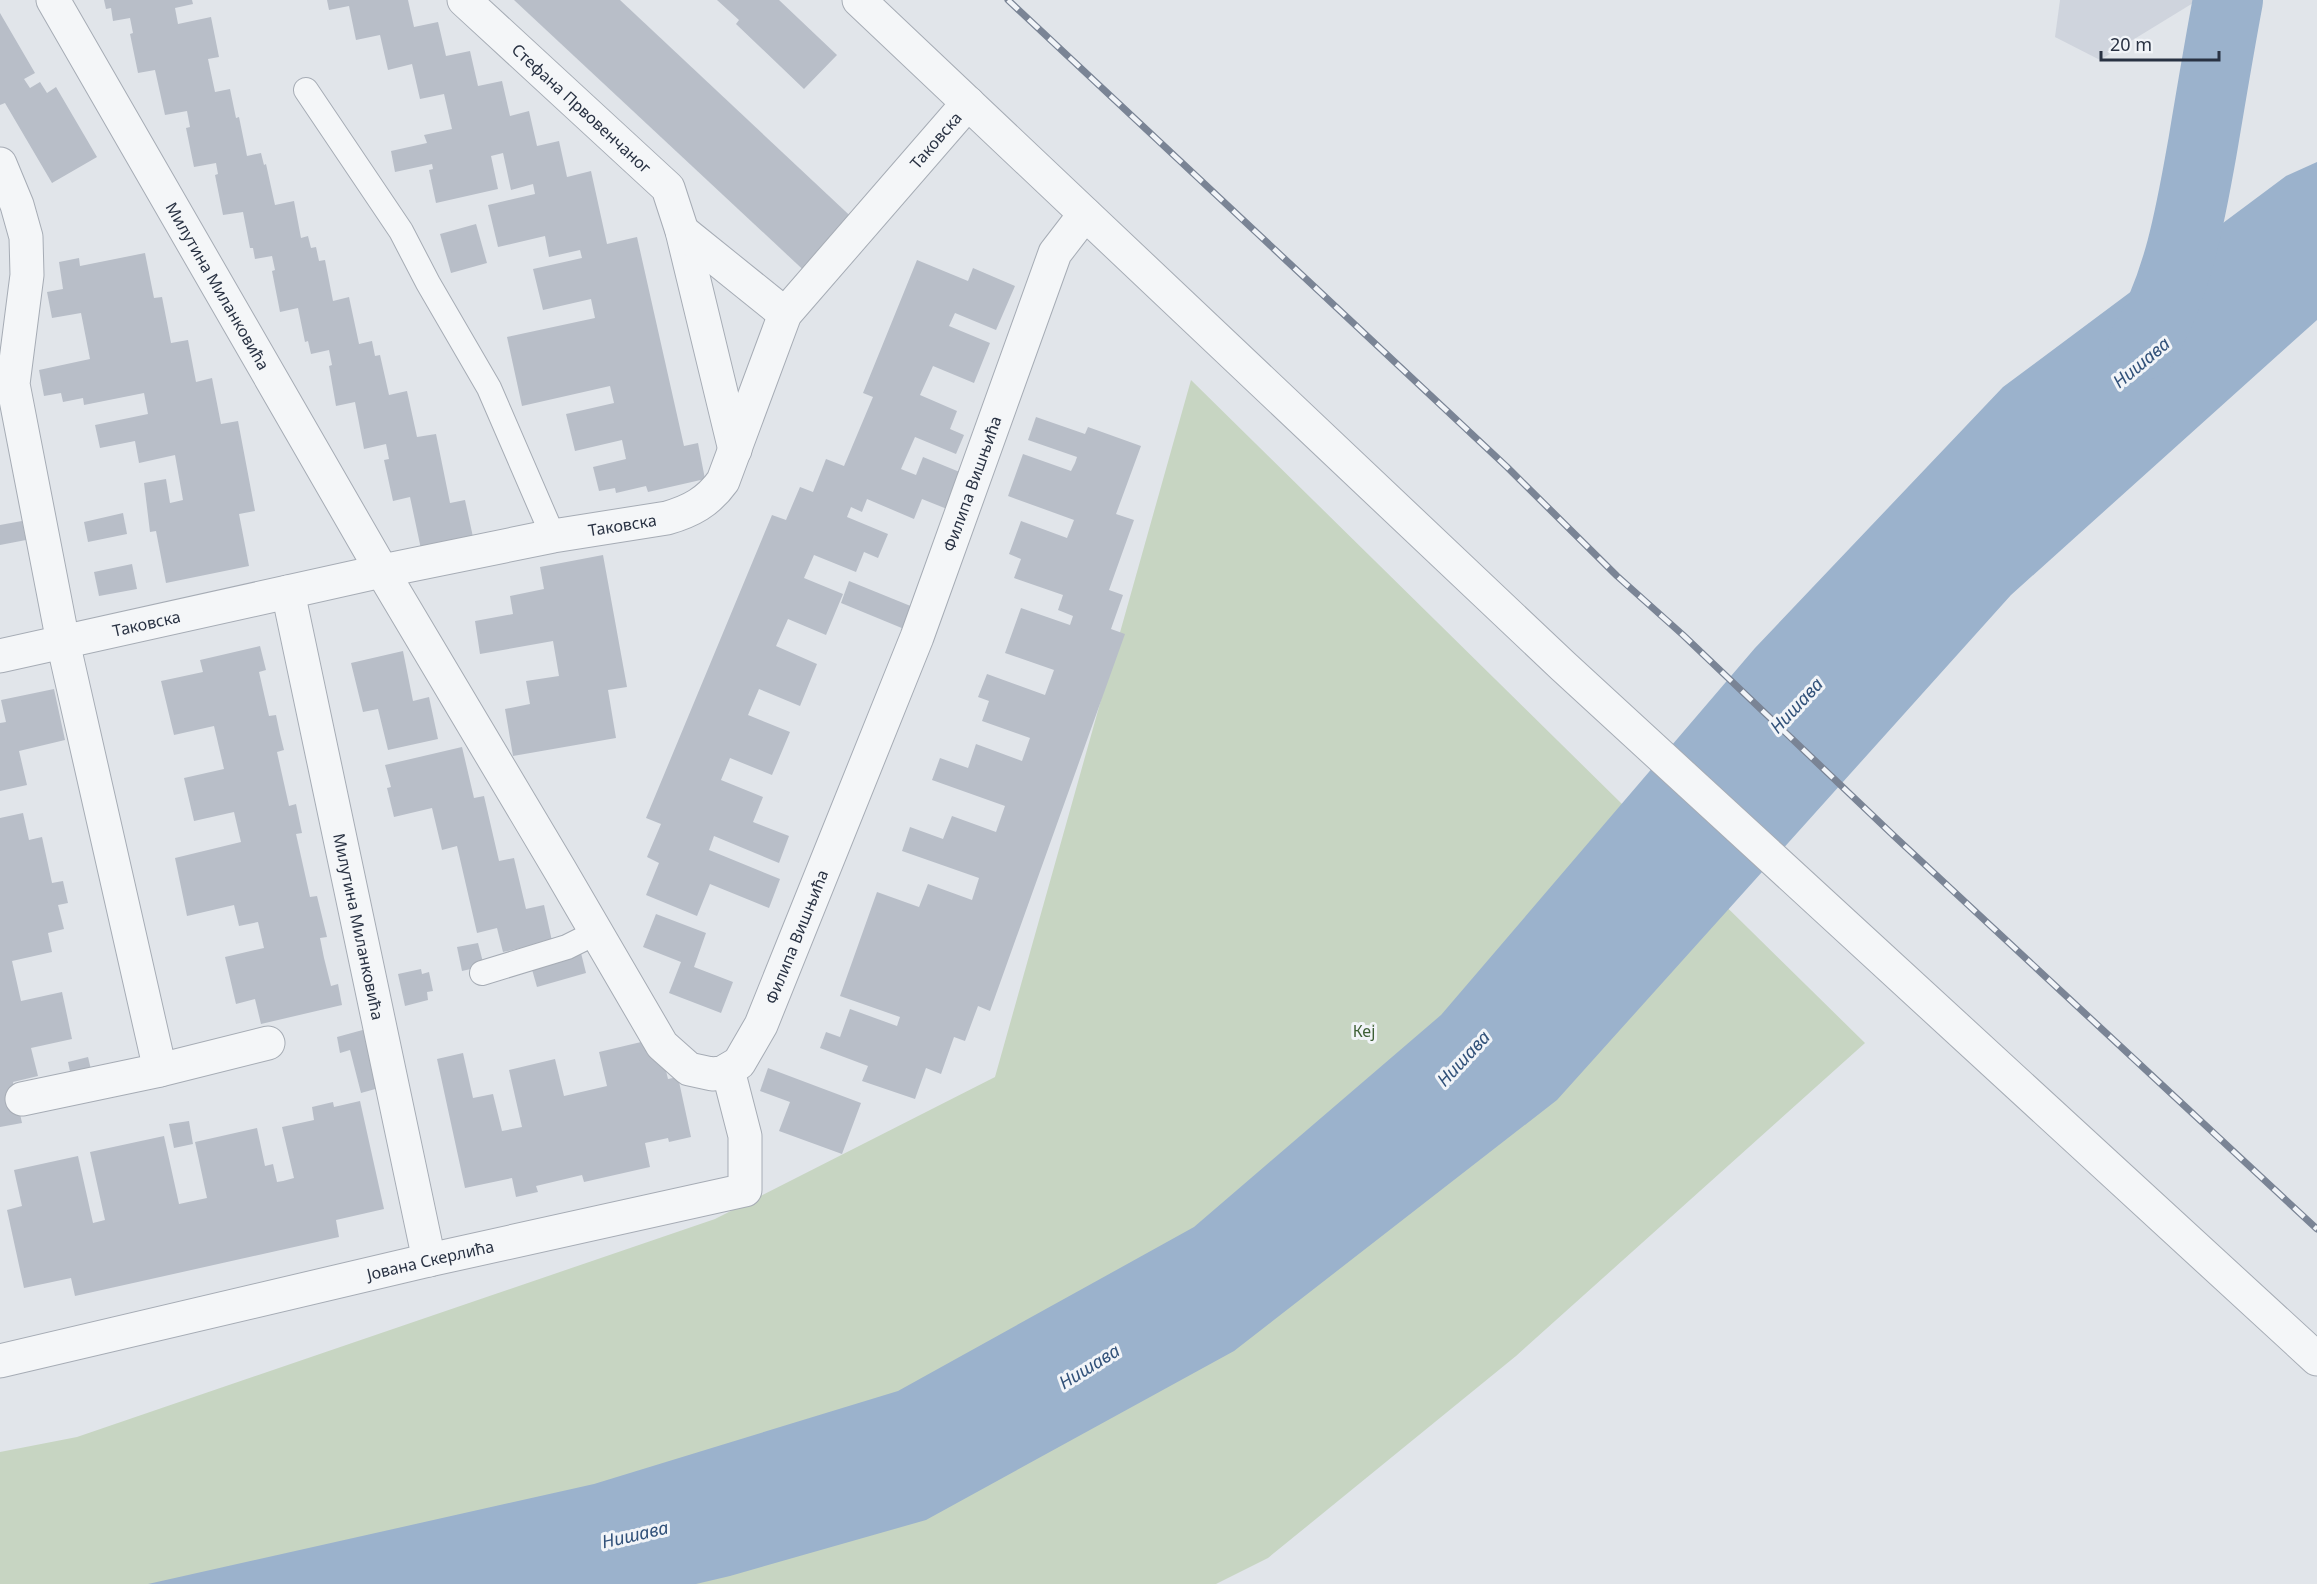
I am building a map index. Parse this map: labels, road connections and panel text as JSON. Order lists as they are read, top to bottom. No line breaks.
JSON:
{"streets":{"street":["Стефана Првовенчаног","Таковска","Милутина Миланковића","Филипа Вишњића","Јована Скерлића"]},"crossings":[["Стефана Првовенчаног","Таковска"],["Таковска","Милутина Миланковића"],["Милутина Миланковића","Јована Скерлића"],["Филипа Вишњића","Јована Скерлића"]],"water":["Нишава"],"parks":["Кеј"],"scale_bar":"20 m"}
